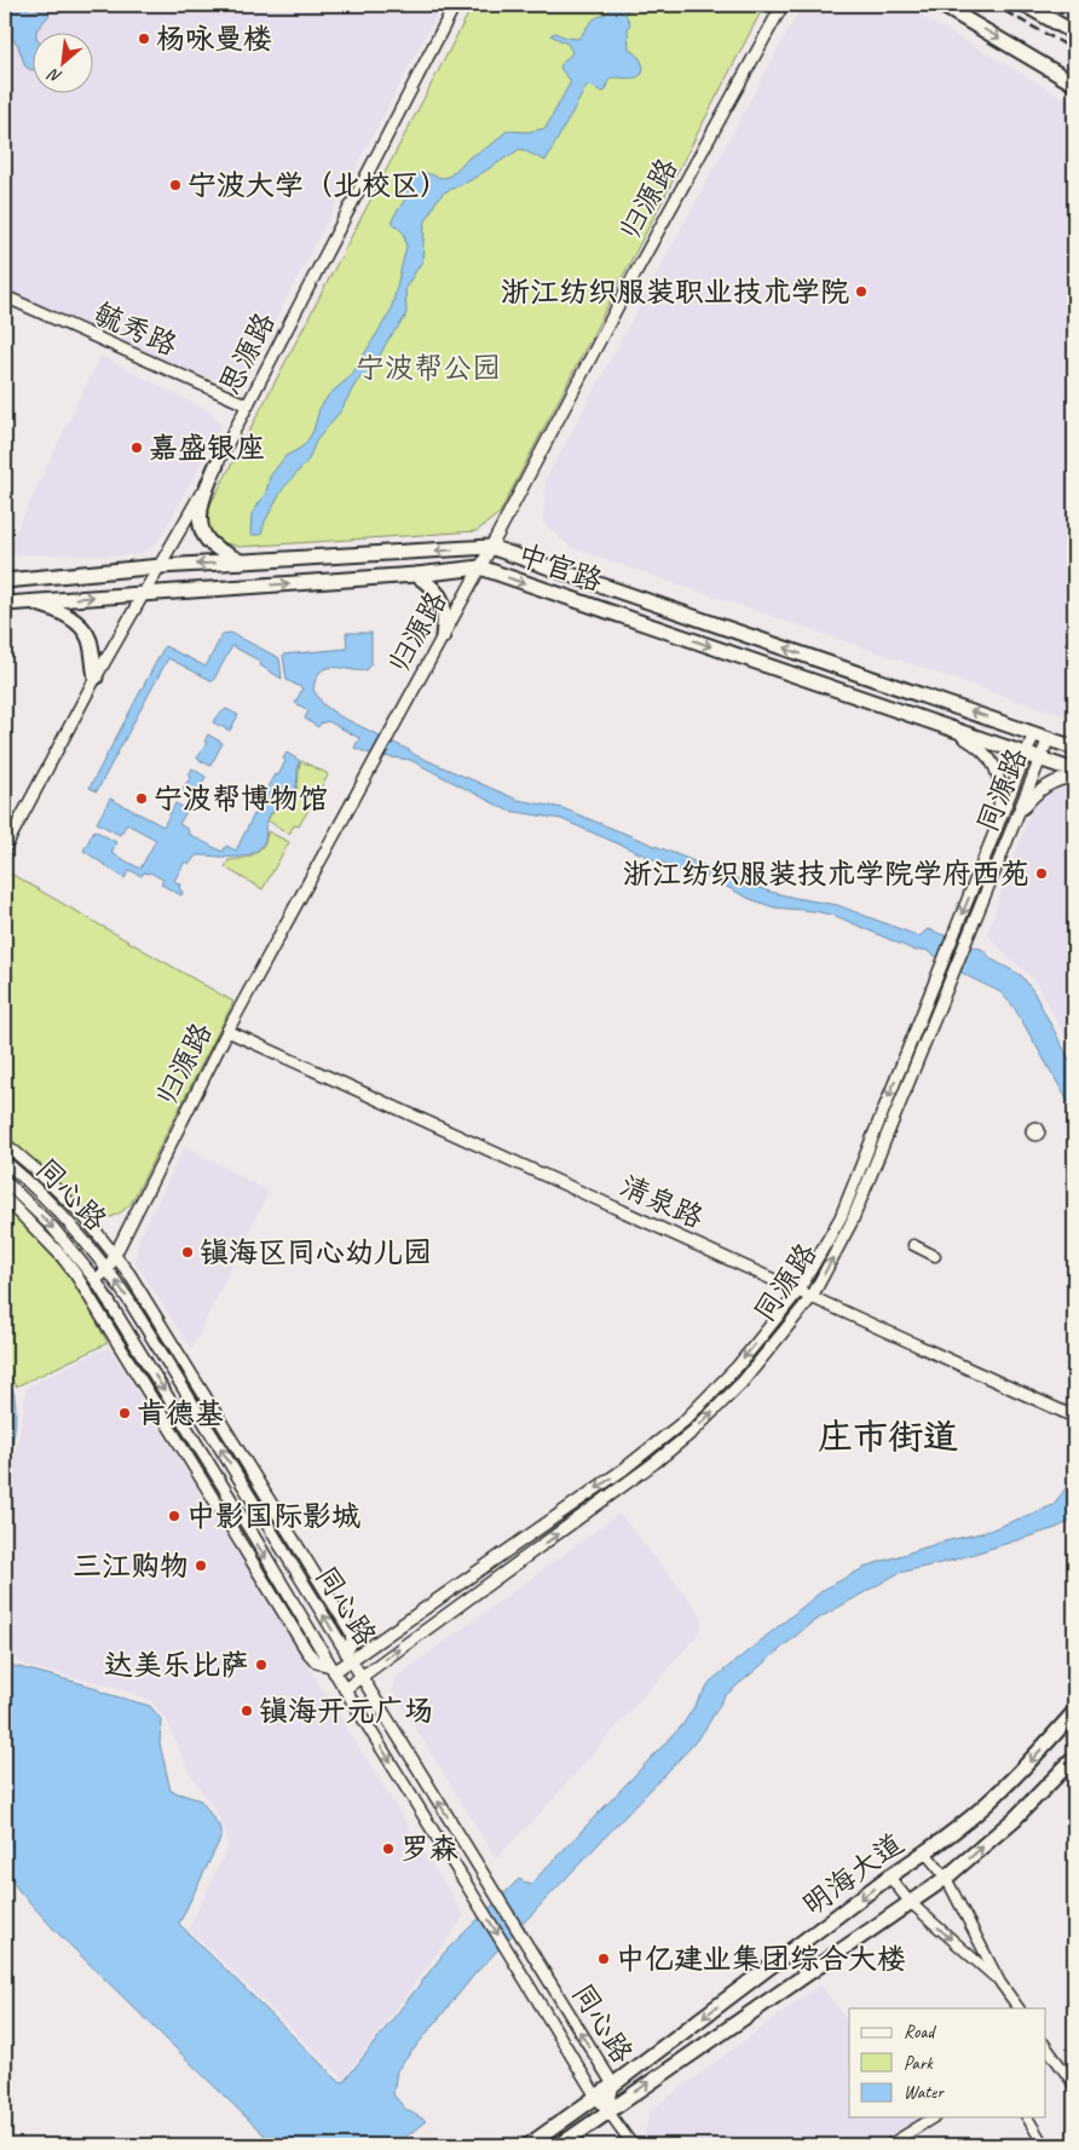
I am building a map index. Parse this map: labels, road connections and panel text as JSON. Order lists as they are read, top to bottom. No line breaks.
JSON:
{"streets":{"main road":["中官路","明海大道"],"street":["归源路","毓秀路","思源路","同源路","同心路","清泉路"]},"crossings":[["归源路","中官路"],["归源路","同心路"],["归源路","清泉路"],["毓秀路","思源路"],["思源路","中官路"],["中官路","同源路"],["同源路","同心路"],["同源路","清泉路"],["同心路","明海大道"]],"districts":["庄市街道"],"parks":["宁波帮公园"],"places":["杨咏曼楼","宁波大学（北校区）","浙江纺织服装职业技术学院","嘉盛银座","宁波帮博物馆","浙江纺织服装技术学院学府西苑","镇海区同心幼儿园","肯德基","中影国际影城","三江购物","达美乐比萨","镇海开元广场","罗森","中亿建业集团综合大楼"],"legend":["Road","Park","Water"],"north":"bottom left"}
